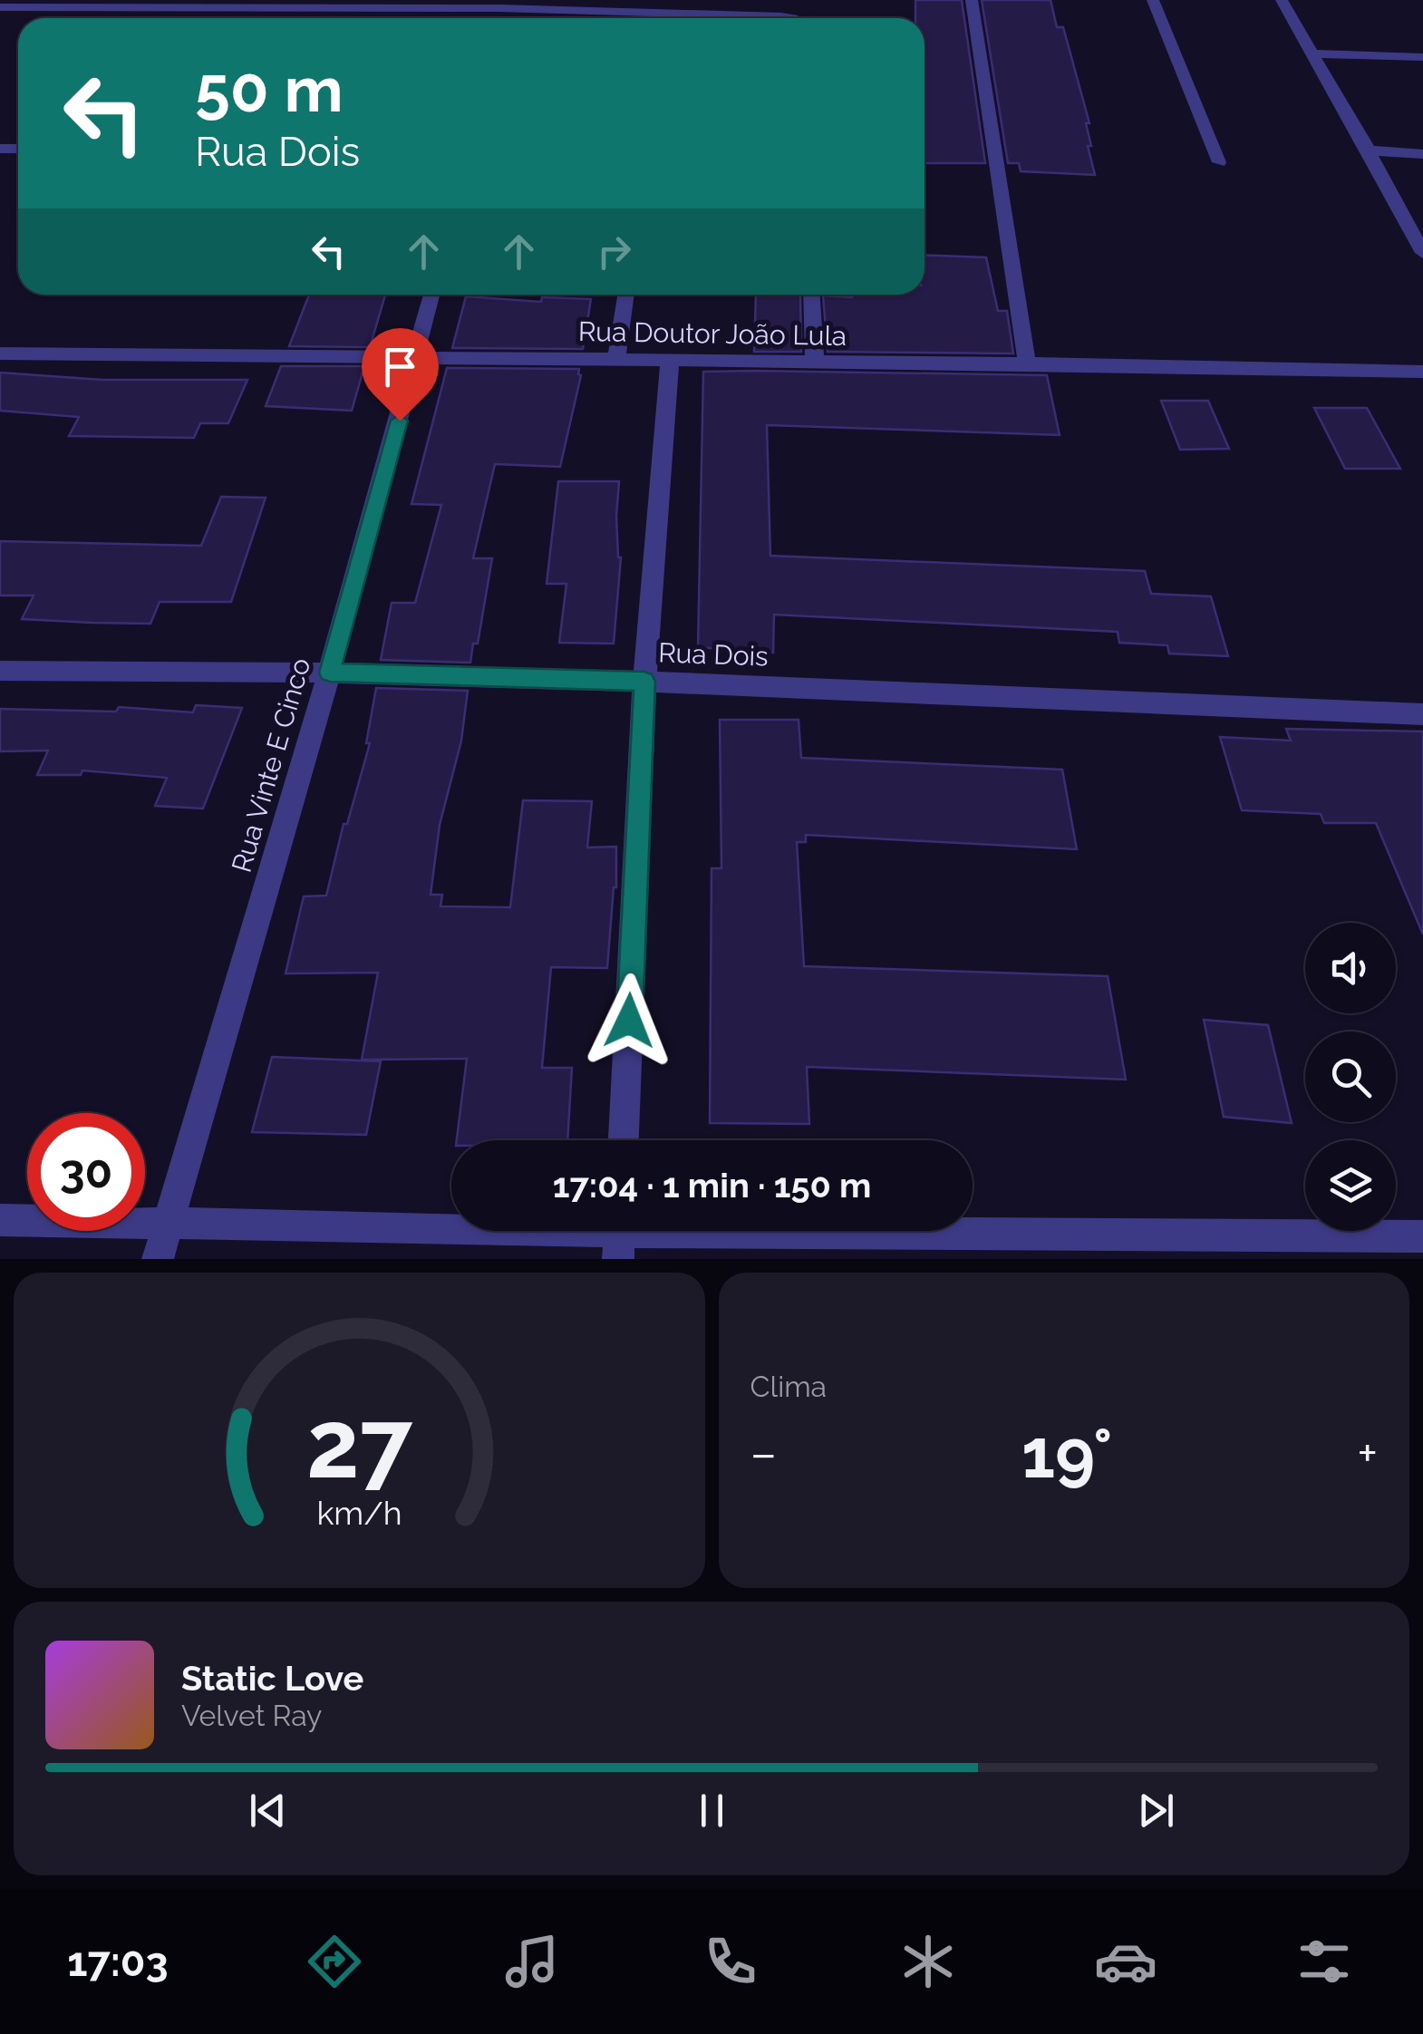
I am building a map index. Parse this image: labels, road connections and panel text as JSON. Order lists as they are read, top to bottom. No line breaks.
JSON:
{"streets":{"street":["Rua Doutor João Lula","Rua Dois","Rua Vinte E Cinco"]},"crossings":[["Rua Doutor João Lula","Rua Vinte E Cinco"],["Rua Dois","Rua Vinte E Cinco"]],"page":{"turn":["50 m","Rua Dois"],"limit":"30","trip":"17:04 · 1 min · 150 m","tile":"Clima","heat":["−","19°","+"],"song":["Static Love","Velvet Ray"],"tabs":"17:03","gauge":["27","km/h"]}}
